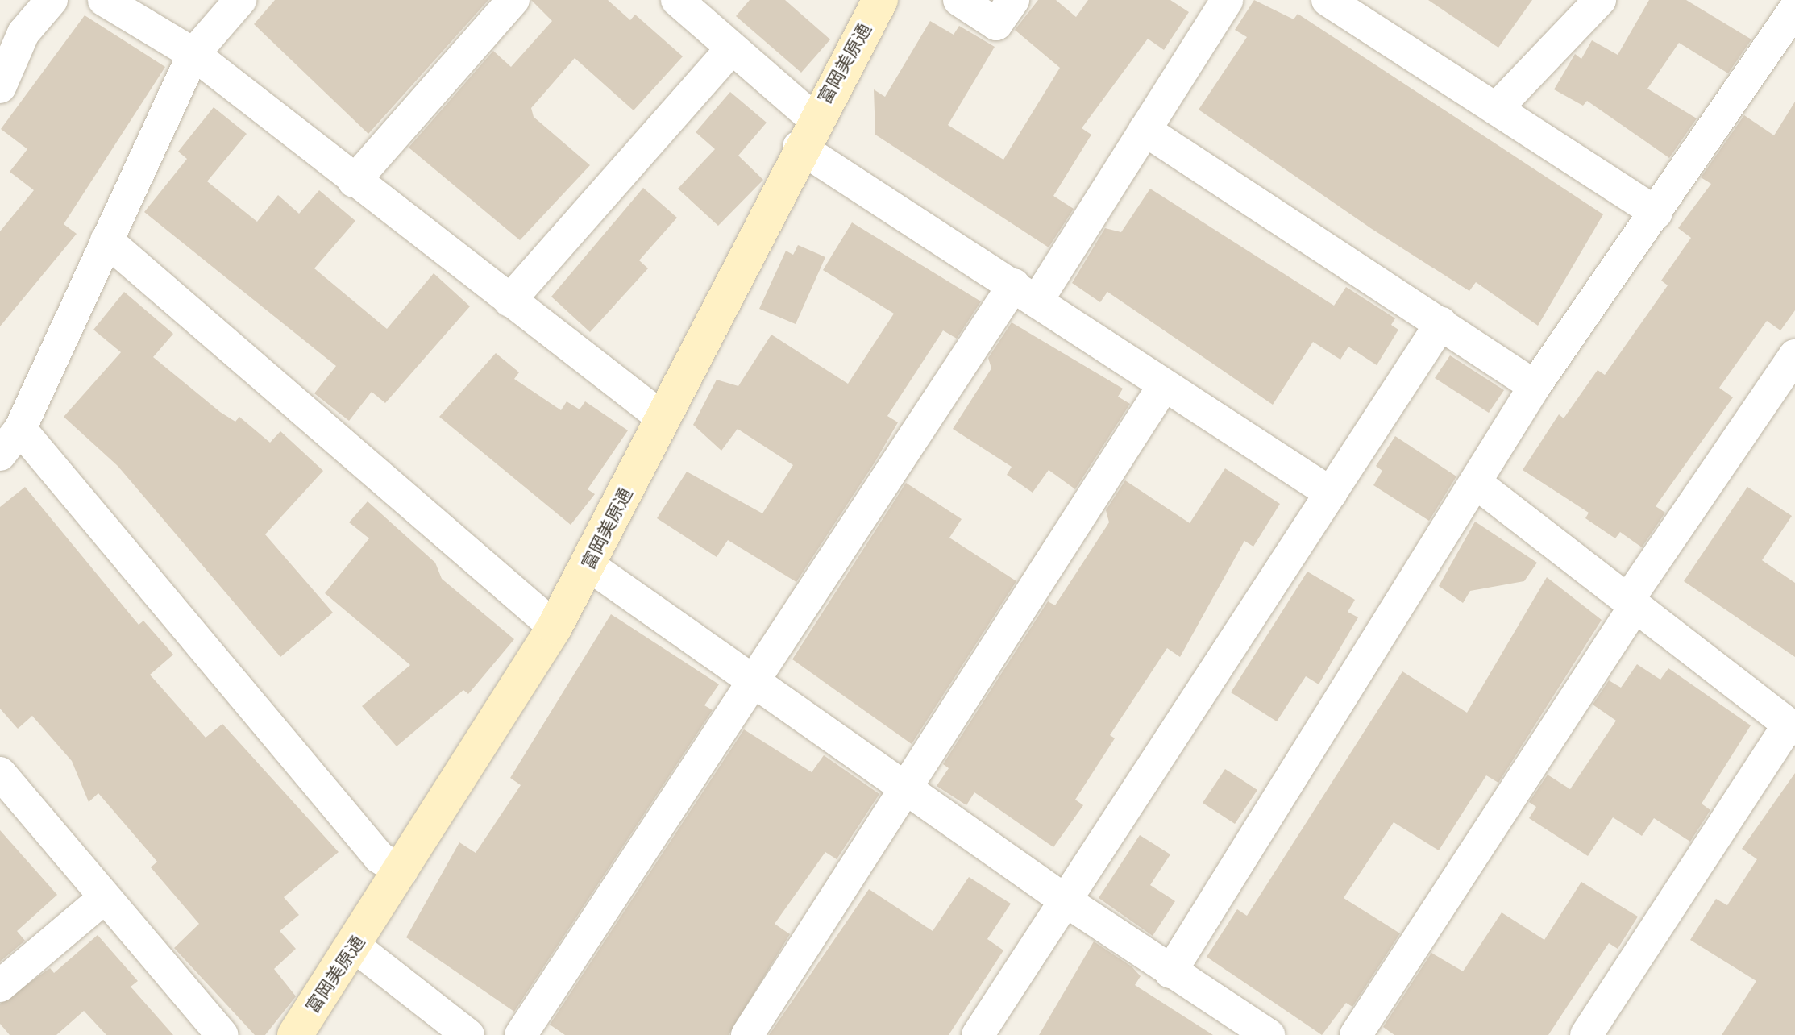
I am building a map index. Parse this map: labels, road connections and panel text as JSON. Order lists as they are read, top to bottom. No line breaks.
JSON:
{"streets":{"street":["富岡美原通"]}}
